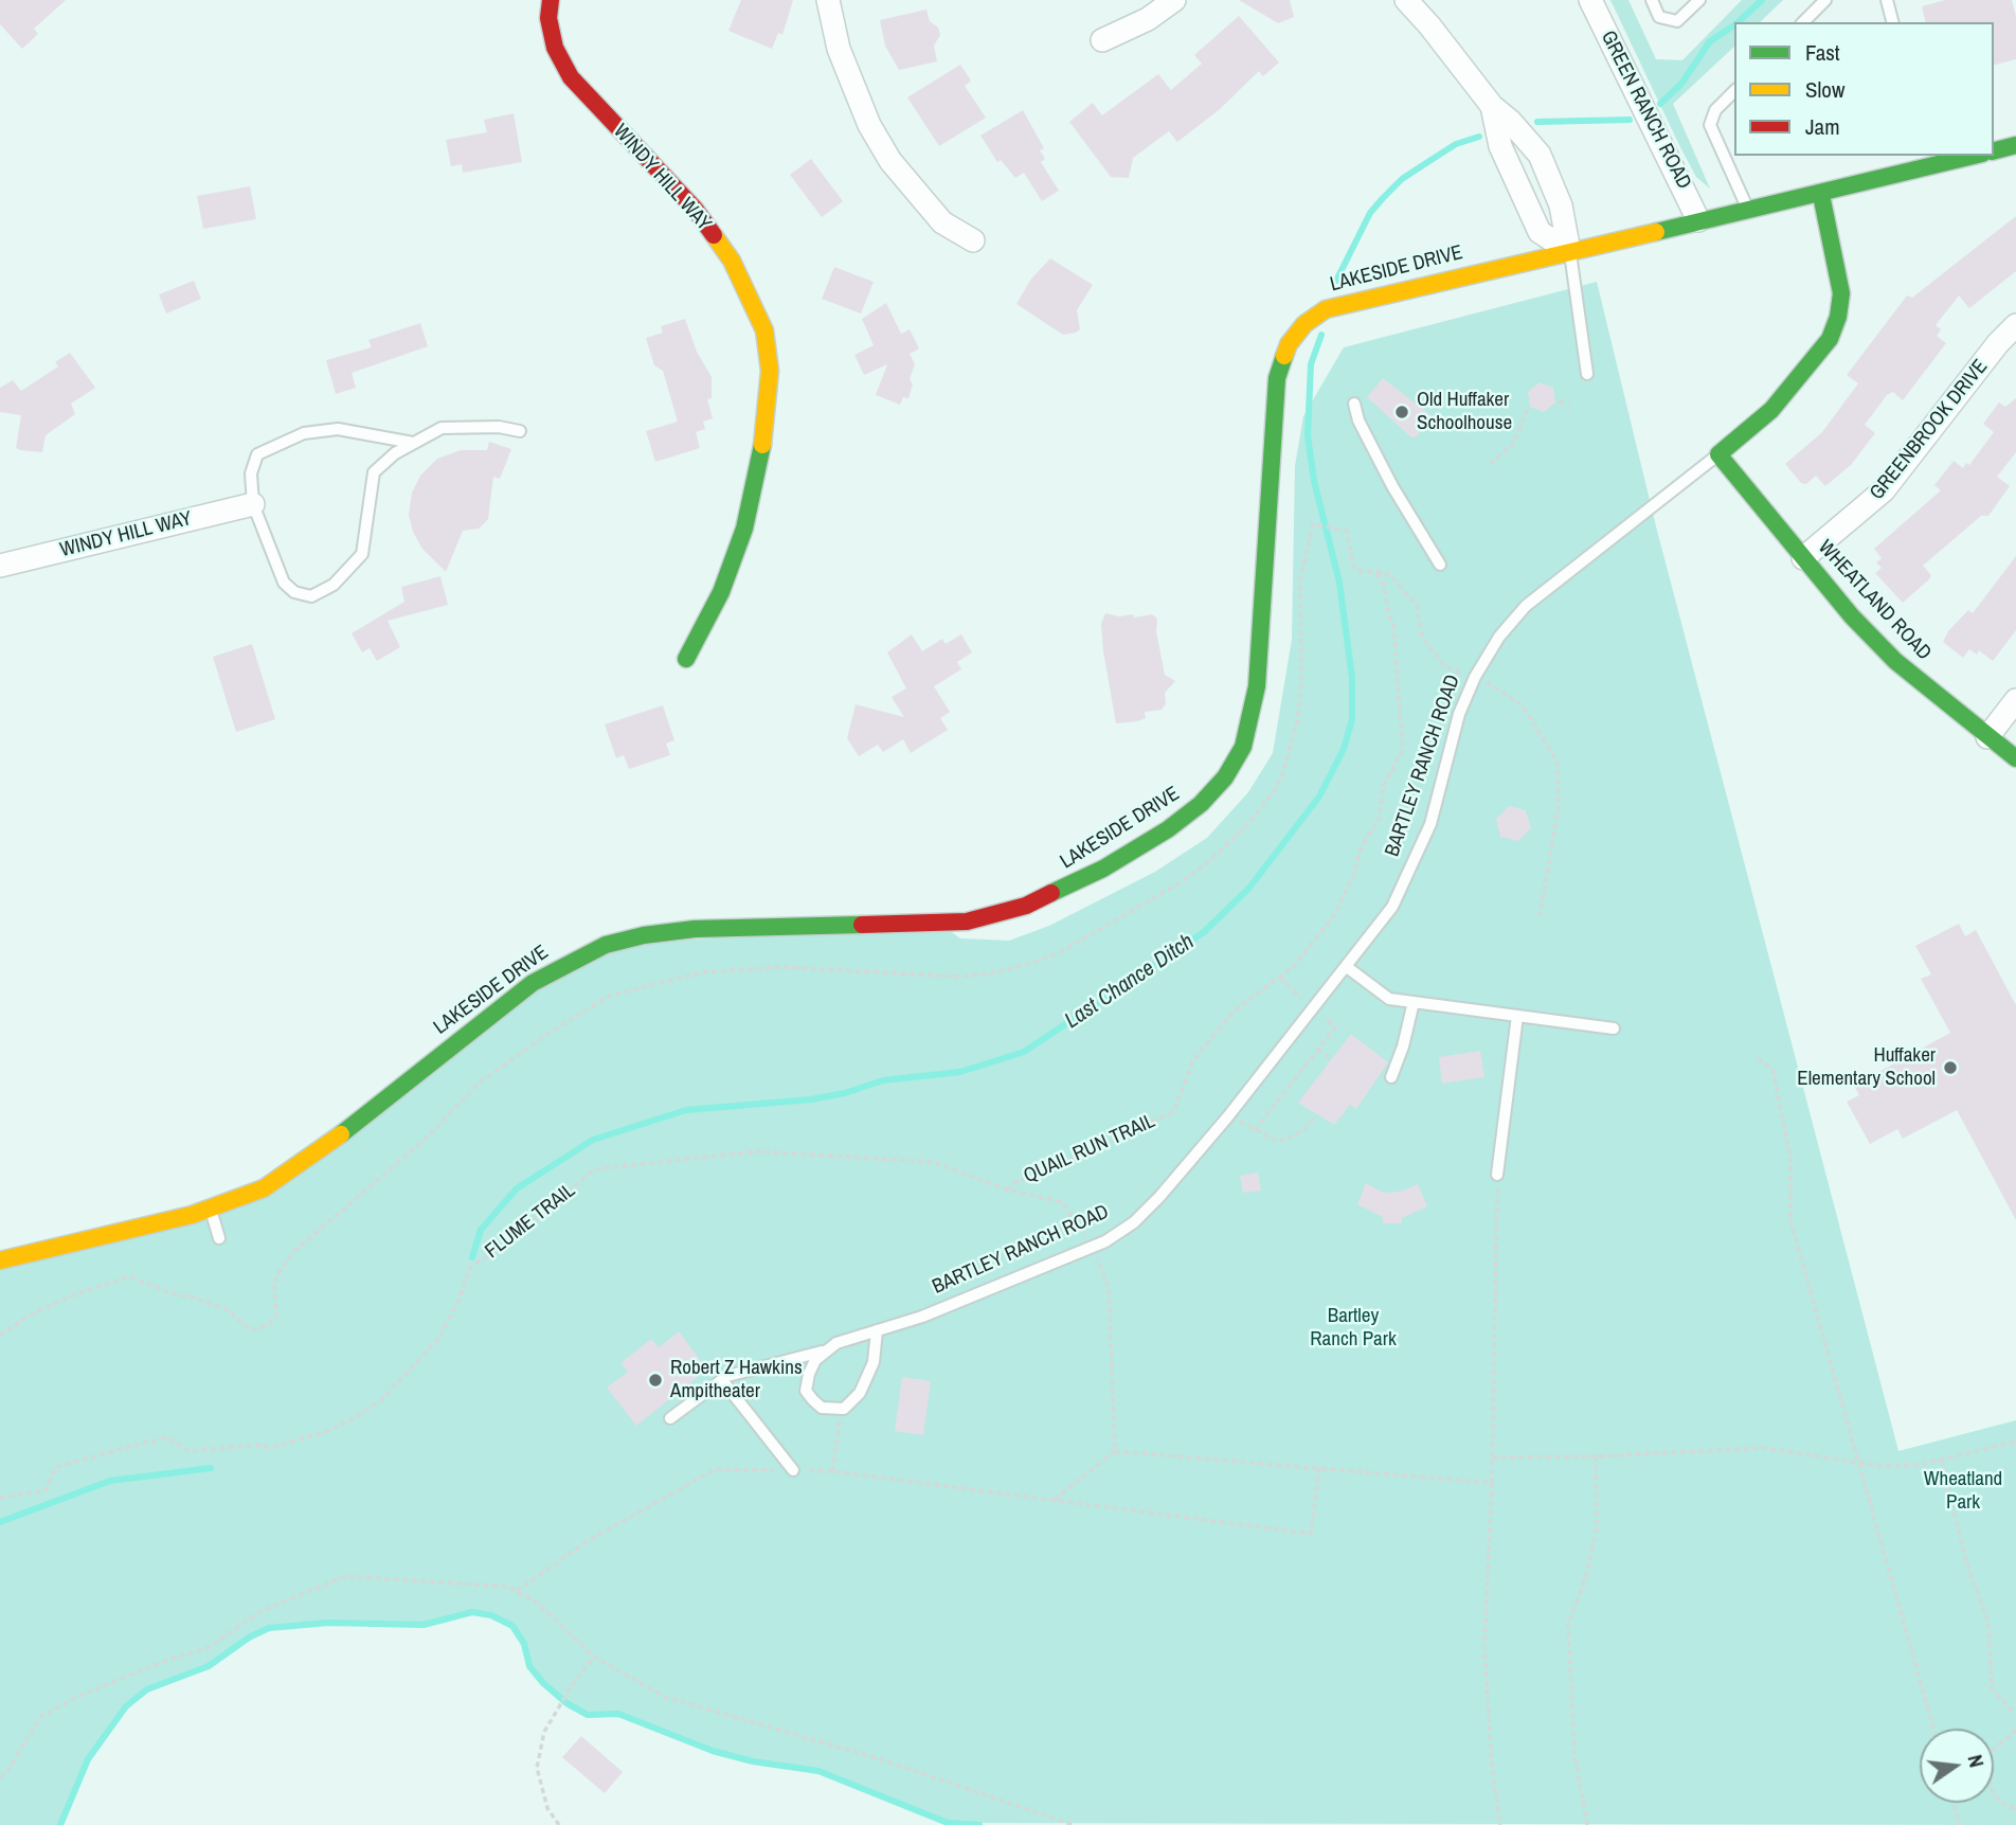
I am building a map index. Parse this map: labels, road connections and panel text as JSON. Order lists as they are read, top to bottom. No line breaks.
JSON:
{"streets":{"street":["GREEN RANCH ROAD","WINDY HILL WAY","LAKESIDE DRIVE","GREENBROOK DRIVE","WHEATLAND ROAD","BARTLEY RANCH ROAD"],"path":["QUAIL RUN TRAIL","FLUME TRAIL"]},"crossings":[["GREEN RANCH ROAD","LAKESIDE DRIVE"],["LAKESIDE DRIVE","BARTLEY RANCH ROAD"],["GREENBROOK DRIVE","WHEATLAND ROAD"],["WHEATLAND ROAD","BARTLEY RANCH ROAD"],["BARTLEY RANCH ROAD","FLUME TRAIL"],["QUAIL RUN TRAIL","FLUME TRAIL"]],"water":["Last Chance Ditch"],"parks":["Bartley Ranch Park","Wheatland Park"],"places":["Old Huffaker Schoolhouse","Huffaker Elementary School","Robert Z Hawkins Ampitheater"],"legend":["Fast","Slow","Jam"],"north":"right"}
